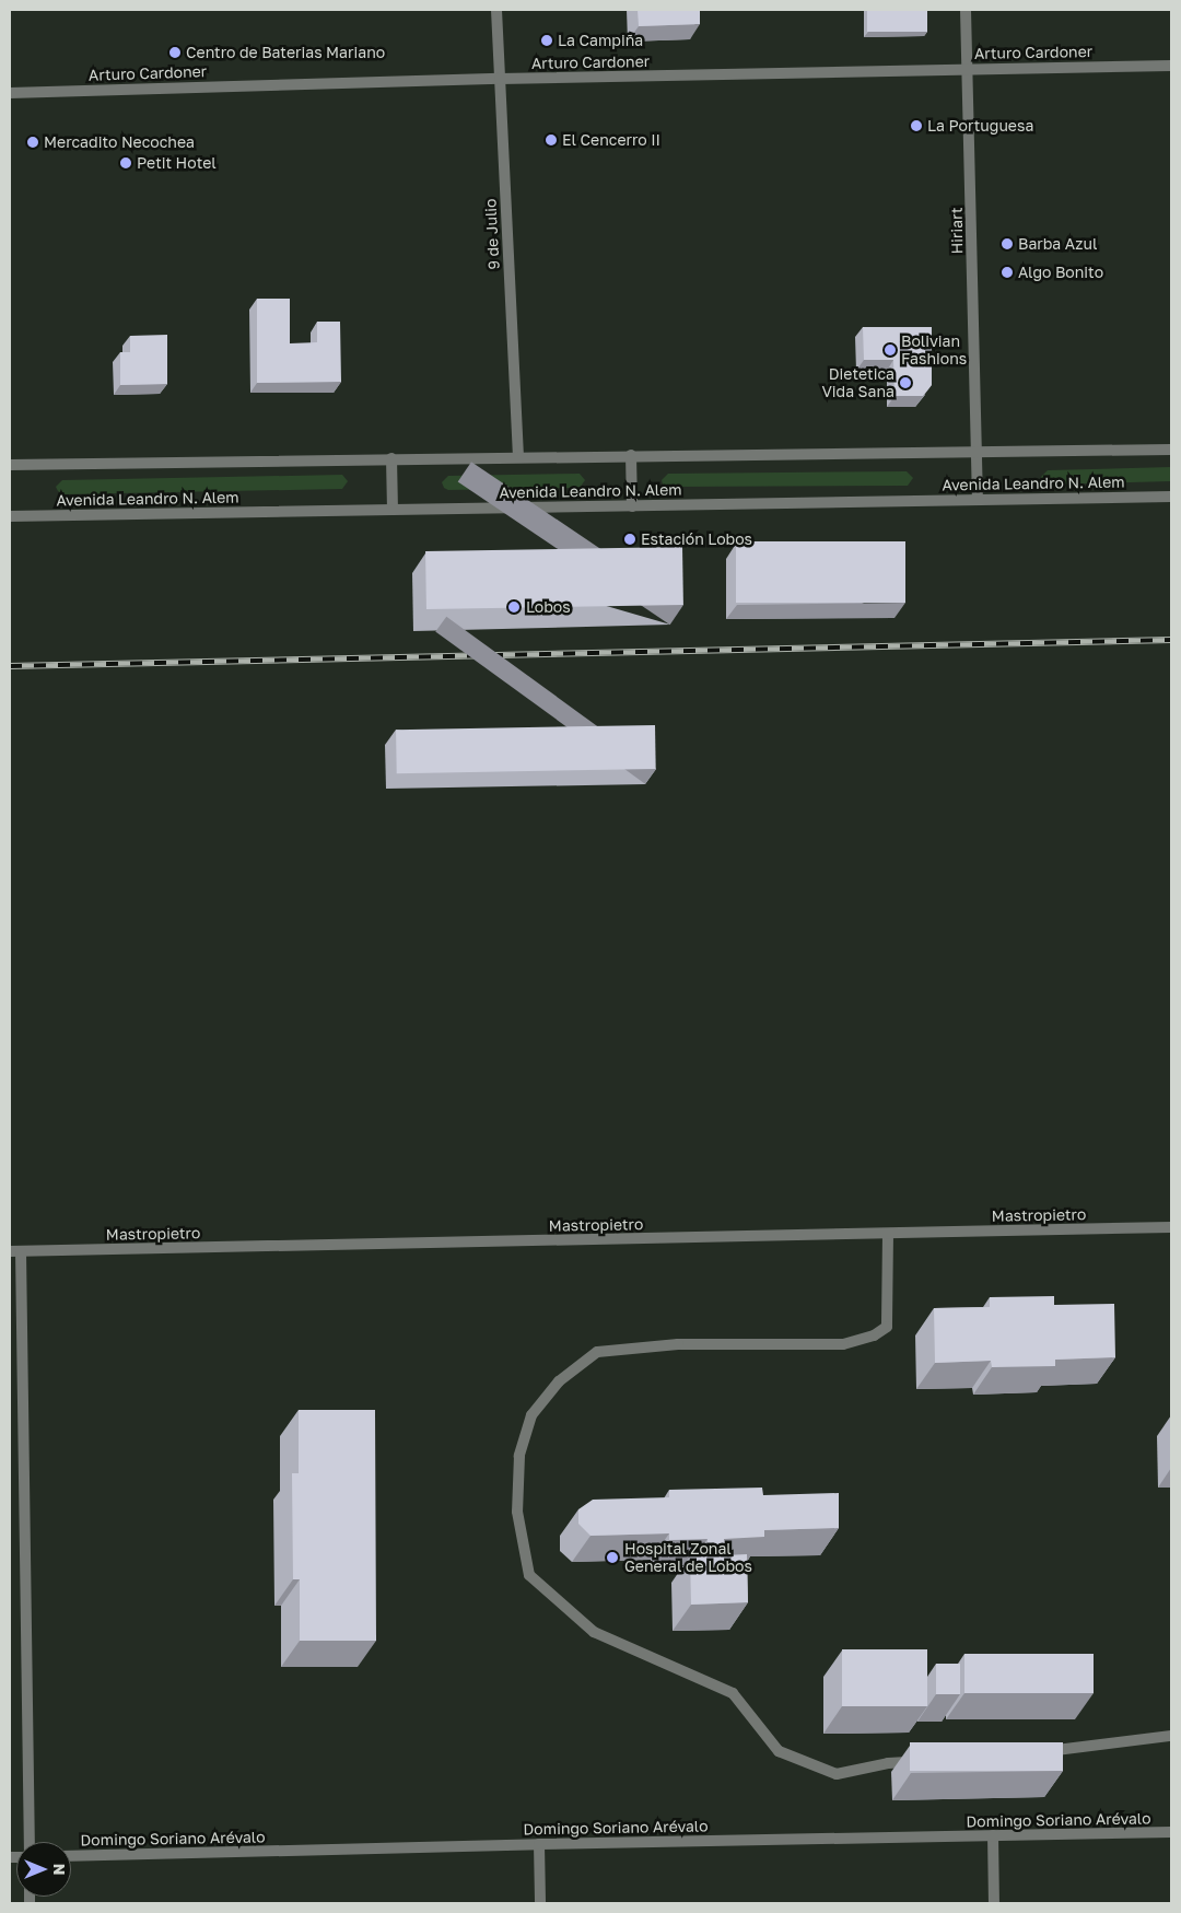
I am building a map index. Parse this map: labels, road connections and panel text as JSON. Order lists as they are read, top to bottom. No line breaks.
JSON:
{"streets":{"street":["Arturo Cardoner","Hiriart","9 de Julio","Avenida Leandro N. Alem","Mastropietro","Domingo Soriano Arévalo"]},"crossings":[["Arturo Cardoner","Hiriart"],["Arturo Cardoner","9 de Julio"],["Hiriart","Avenida Leandro N. Alem"],["9 de Julio","Avenida Leandro N. Alem"]],"places":["La Campiña","Centro de Baterias Mariano","La Portuguesa","El Cencerro II","Mercadito Necochea","Petit Hotel","Barba Azul","Algo Bonito","Bolivian Fashions","Dietetica Vida Sana","Estación Lobos","Lobos","Hospital Zonal General de Lobos"],"north":"right"}
